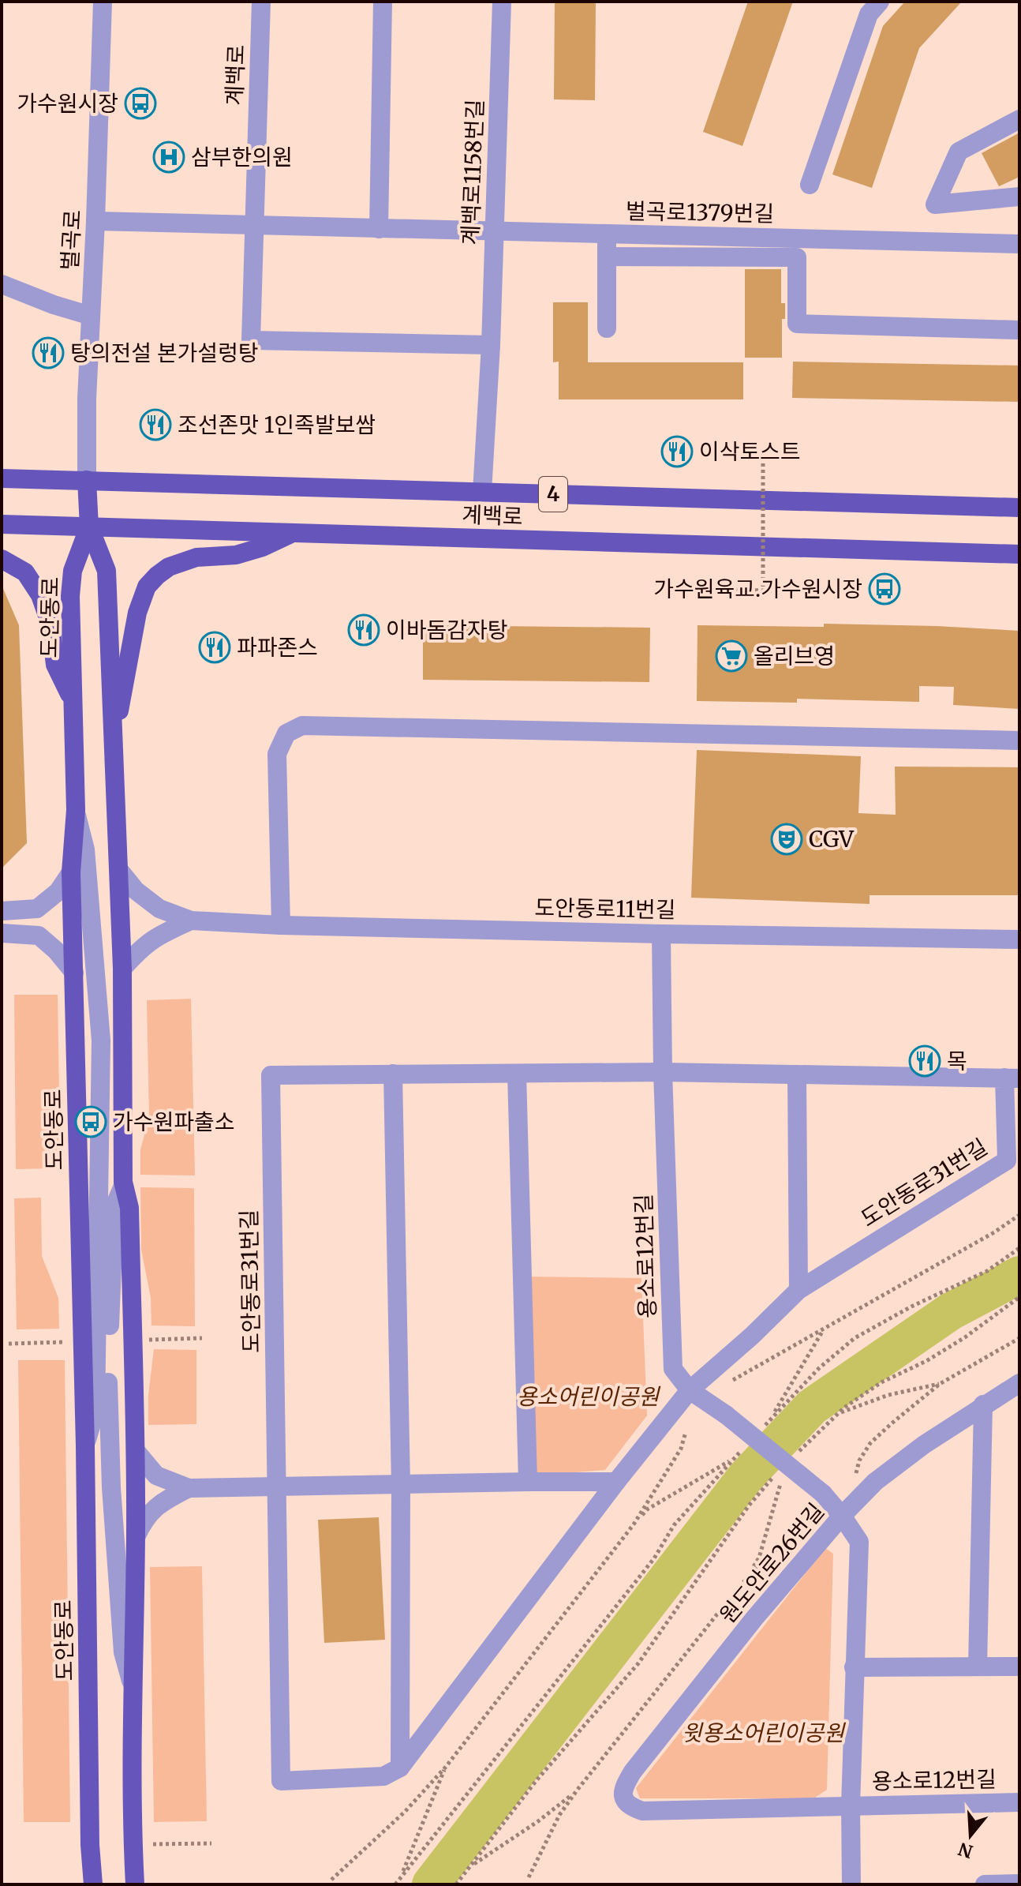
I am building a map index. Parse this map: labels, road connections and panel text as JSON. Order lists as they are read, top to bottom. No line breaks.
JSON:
{"streets":{"main road":["계백로","4","도안동로"],"street":["계백로1158번길","벌곡로1379번길","벌곡로","도안동로11번길","도안동로31번길","용소로12번길","원도안로26번길"]},"crossings":[["계백로","계백로1158번길"],["계백로","벌곡로1379번길"],["계백로","벌곡로"],["계백로","도안동로"],["계백로1158번길","벌곡로1379번길"],["벌곡로1379번길","벌곡로"],["도안동로11번길","용소로12번길"],["도안동로31번길","용소로12번길"],["용소로12번길","원도안로26번길"]],"parks":["용소어린이공원","윗용소어린이공원"],"places":{"bus stop":["가수원시장","가수원육교.가수원시장","가수원파출소"],"hospital":["삼부한의원"],"restaurant":["탕의전설 본가설렁탕","조선존맛 1인족발보쌈","이삭토스트","이바돔감자탕","파파존스","목"],"supermarket":["올리브영"],"theatre":["CGV"]},"north":"bottom"}
